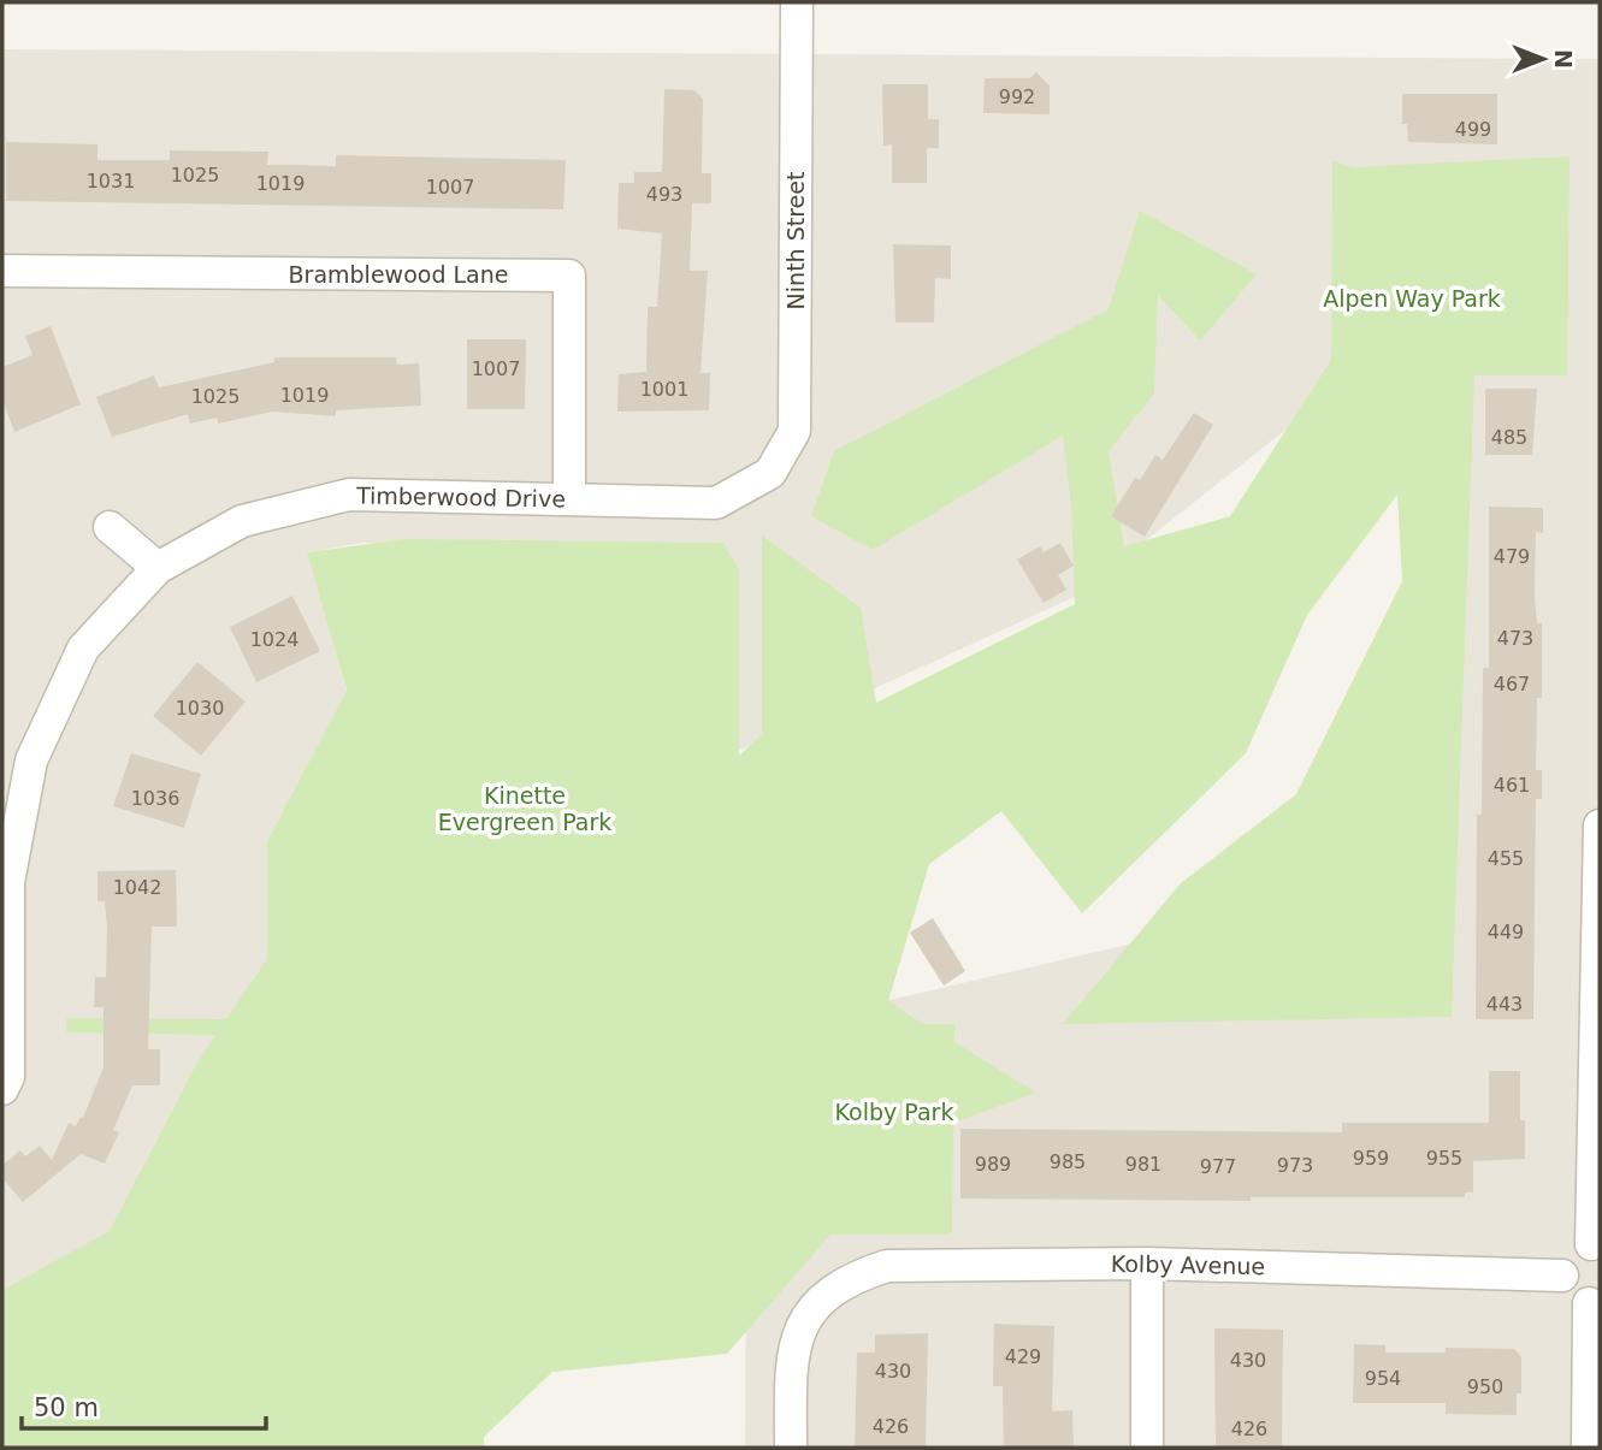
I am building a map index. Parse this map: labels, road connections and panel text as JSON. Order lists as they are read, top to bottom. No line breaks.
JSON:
{"streets":{"street":["Ninth Street","Bramblewood Lane","Timberwood Drive","Kolby Avenue"]},"crossings":[["Ninth Street","Timberwood Drive"],["Bramblewood Lane","Timberwood Drive"]],"parks":["Alpen Way Park","Kinette Evergreen Park","Kolby Park"],"house_numbers":["992","499","1025","1031","1019","1007","493","1007","1001","1019","1025","485","479","473","1024","467","1030","461","1036","455","1042","449","443","959","955","985","989","981","973","977","429","430","430","954","950","426","426"],"scale_bar":"50 m","north":"right"}
